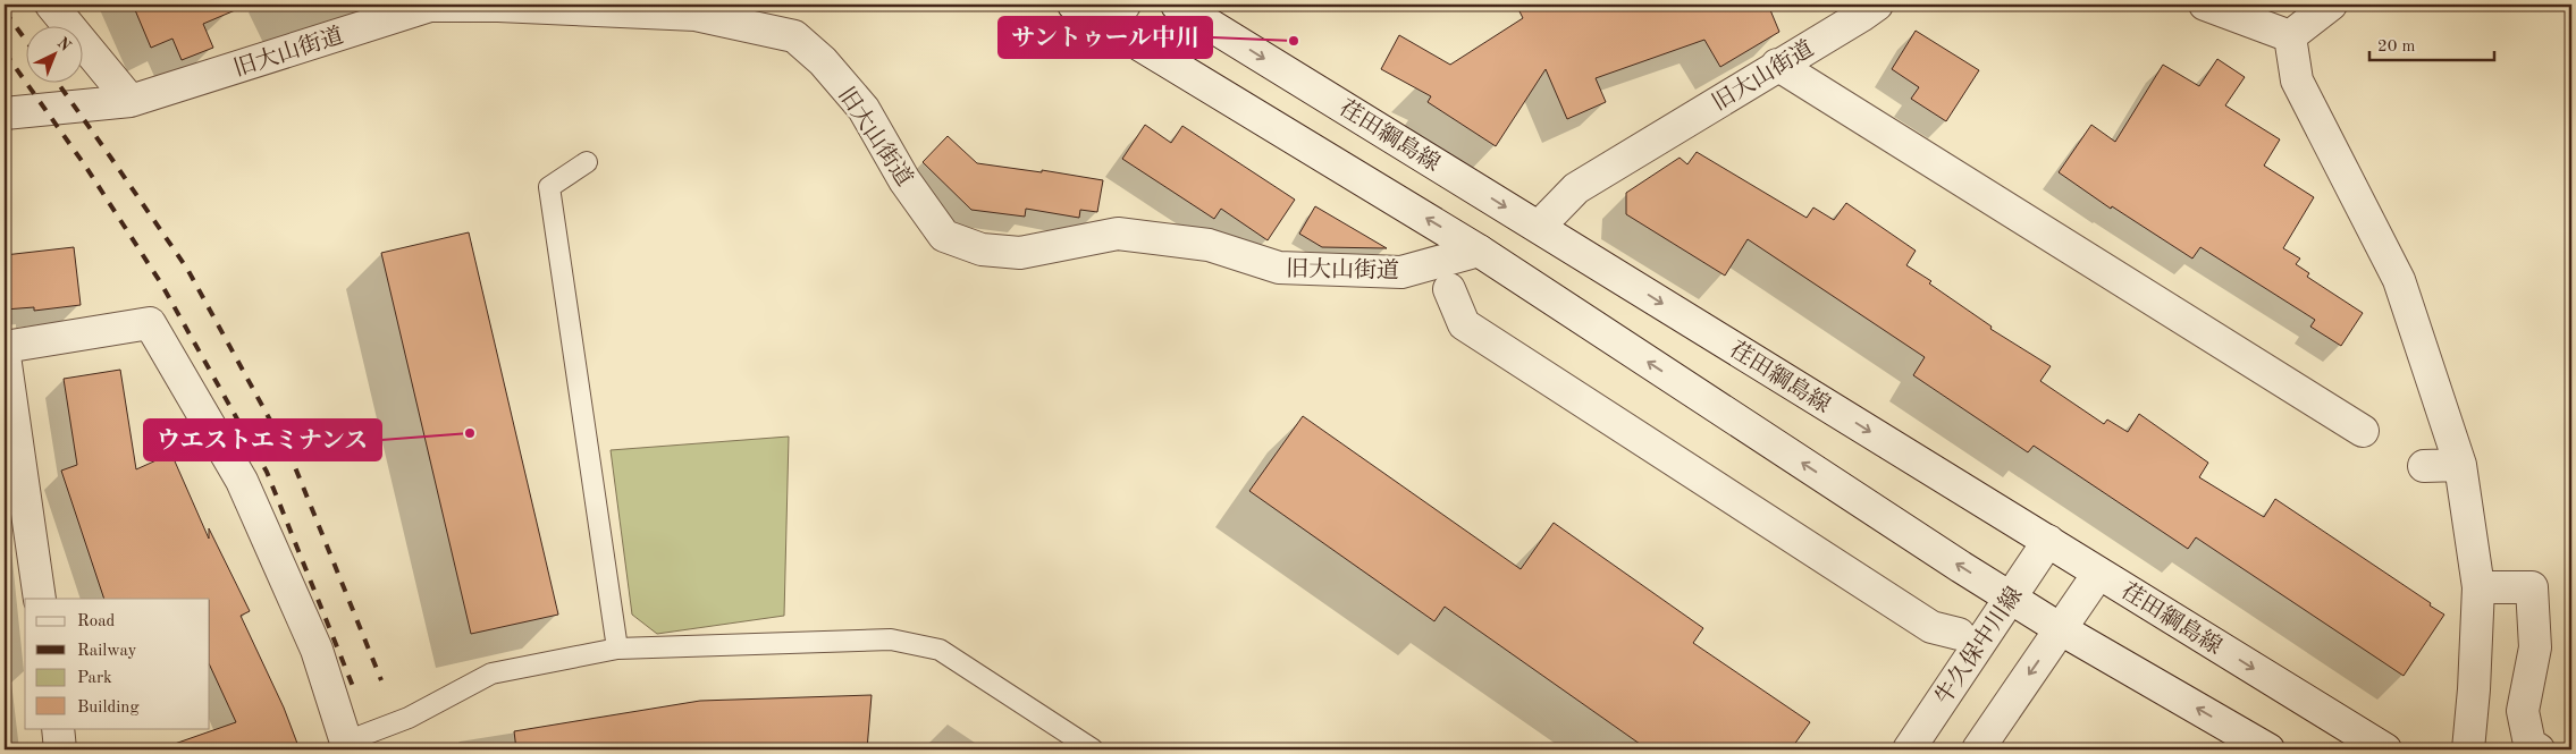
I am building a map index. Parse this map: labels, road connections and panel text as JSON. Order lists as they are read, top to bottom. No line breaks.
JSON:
{"streets":{"street":["旧大山街道","荏田綱島線","牛久保中川線"]},"crossings":[["旧大山街道","荏田綱島線"],["荏田綱島線","牛久保中川線"]],"places":["サントゥール中川","ウエストエミナンス"],"legend":["Road","Railway","Park","Building"],"scale_bar":"20 m","north":"top right"}
